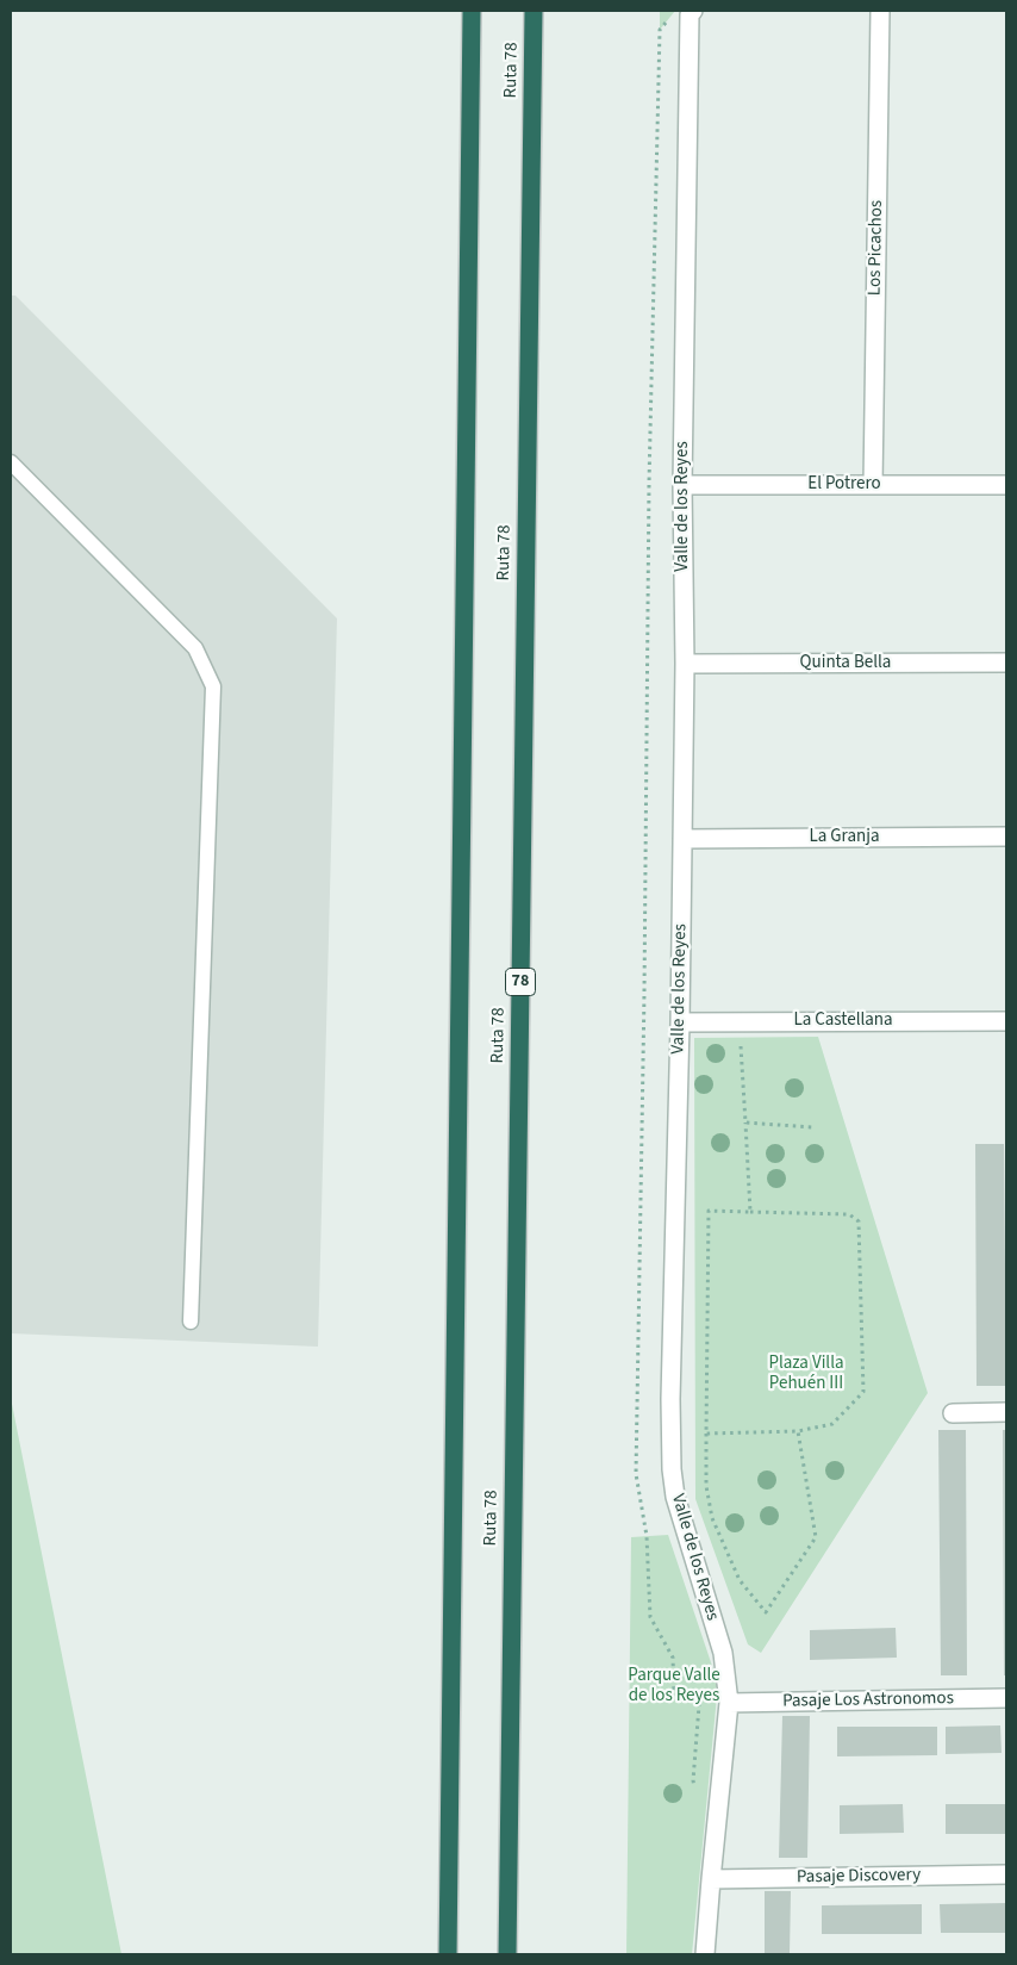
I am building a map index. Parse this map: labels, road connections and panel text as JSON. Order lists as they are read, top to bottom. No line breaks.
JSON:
{"streets":{"highway":["Ruta 78","78"],"street":["Los Picachos","El Potrero","Valle de los Reyes","Quinta Bella","La Granja","La Castellana","Pasaje Los Astronomos","Pasaje Discovery"]},"crossings":[["Los Picachos","El Potrero"],["El Potrero","Valle de los Reyes"],["Valle de los Reyes","Quinta Bella"],["Valle de los Reyes","La Granja"],["Valle de los Reyes","La Castellana"],["Valle de los Reyes","Pasaje Los Astronomos"],["Valle de los Reyes","Pasaje Discovery"]],"parks":["Plaza Villa Pehuén III","Parque Valle de los Reyes"]}
